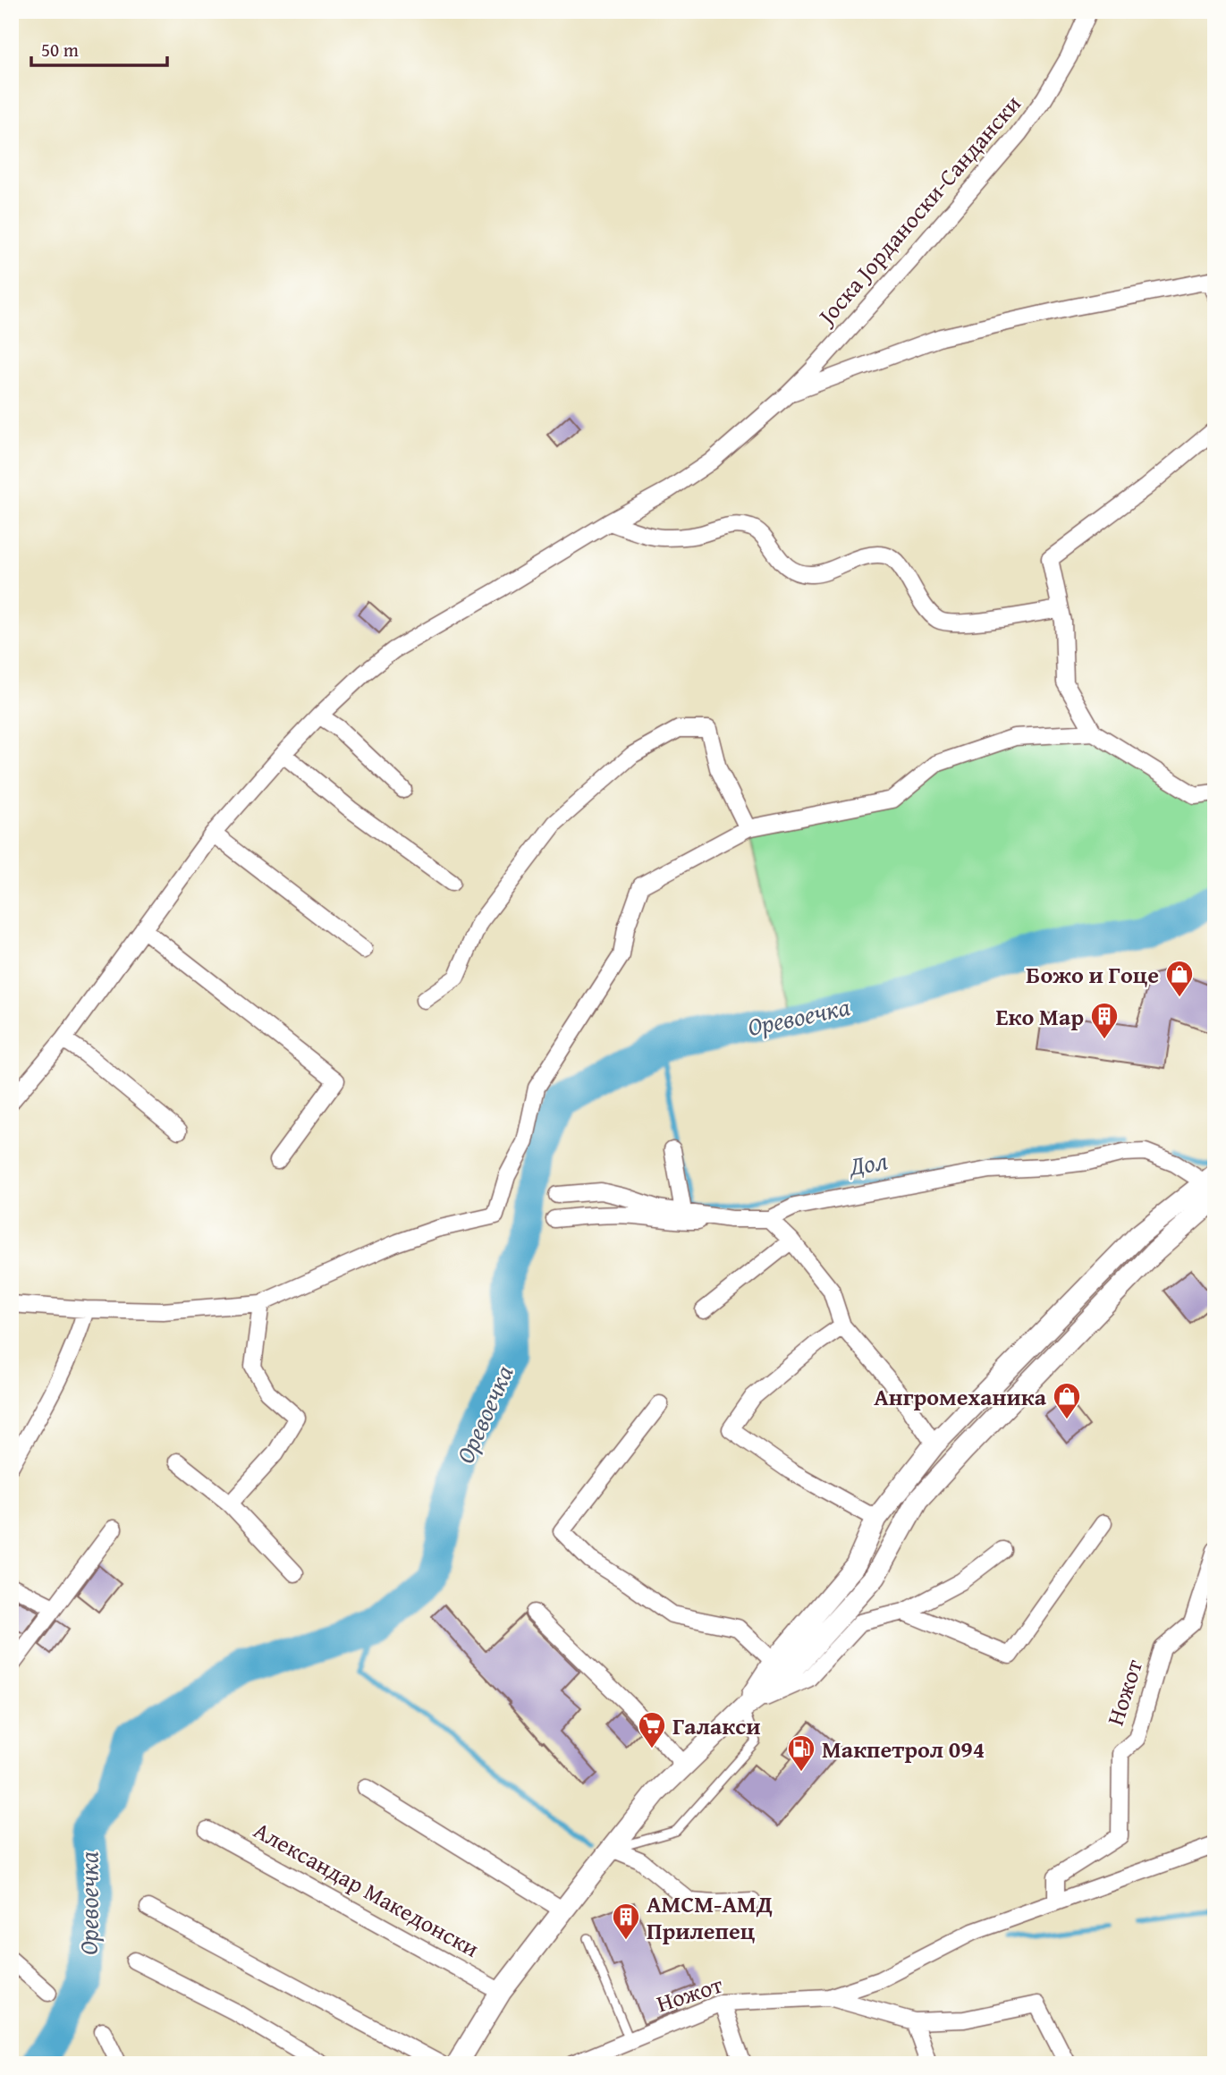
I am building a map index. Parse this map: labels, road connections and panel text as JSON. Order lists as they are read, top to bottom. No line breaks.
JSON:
{"streets":{"street":["Јоска Јорданоски-Сандански","Ножот","Александар Македонски"]},"water":["Оревоечка","Дол"],"places":{"shop":["Божо и Гоце","Ангромеханика"],"building":["Еко Мар","АМСМ-АМД Прилепец"],"supermarket":["Галакси"],"fuel station":["Макпетрол 094"]},"scale_bar":"50 m"}
